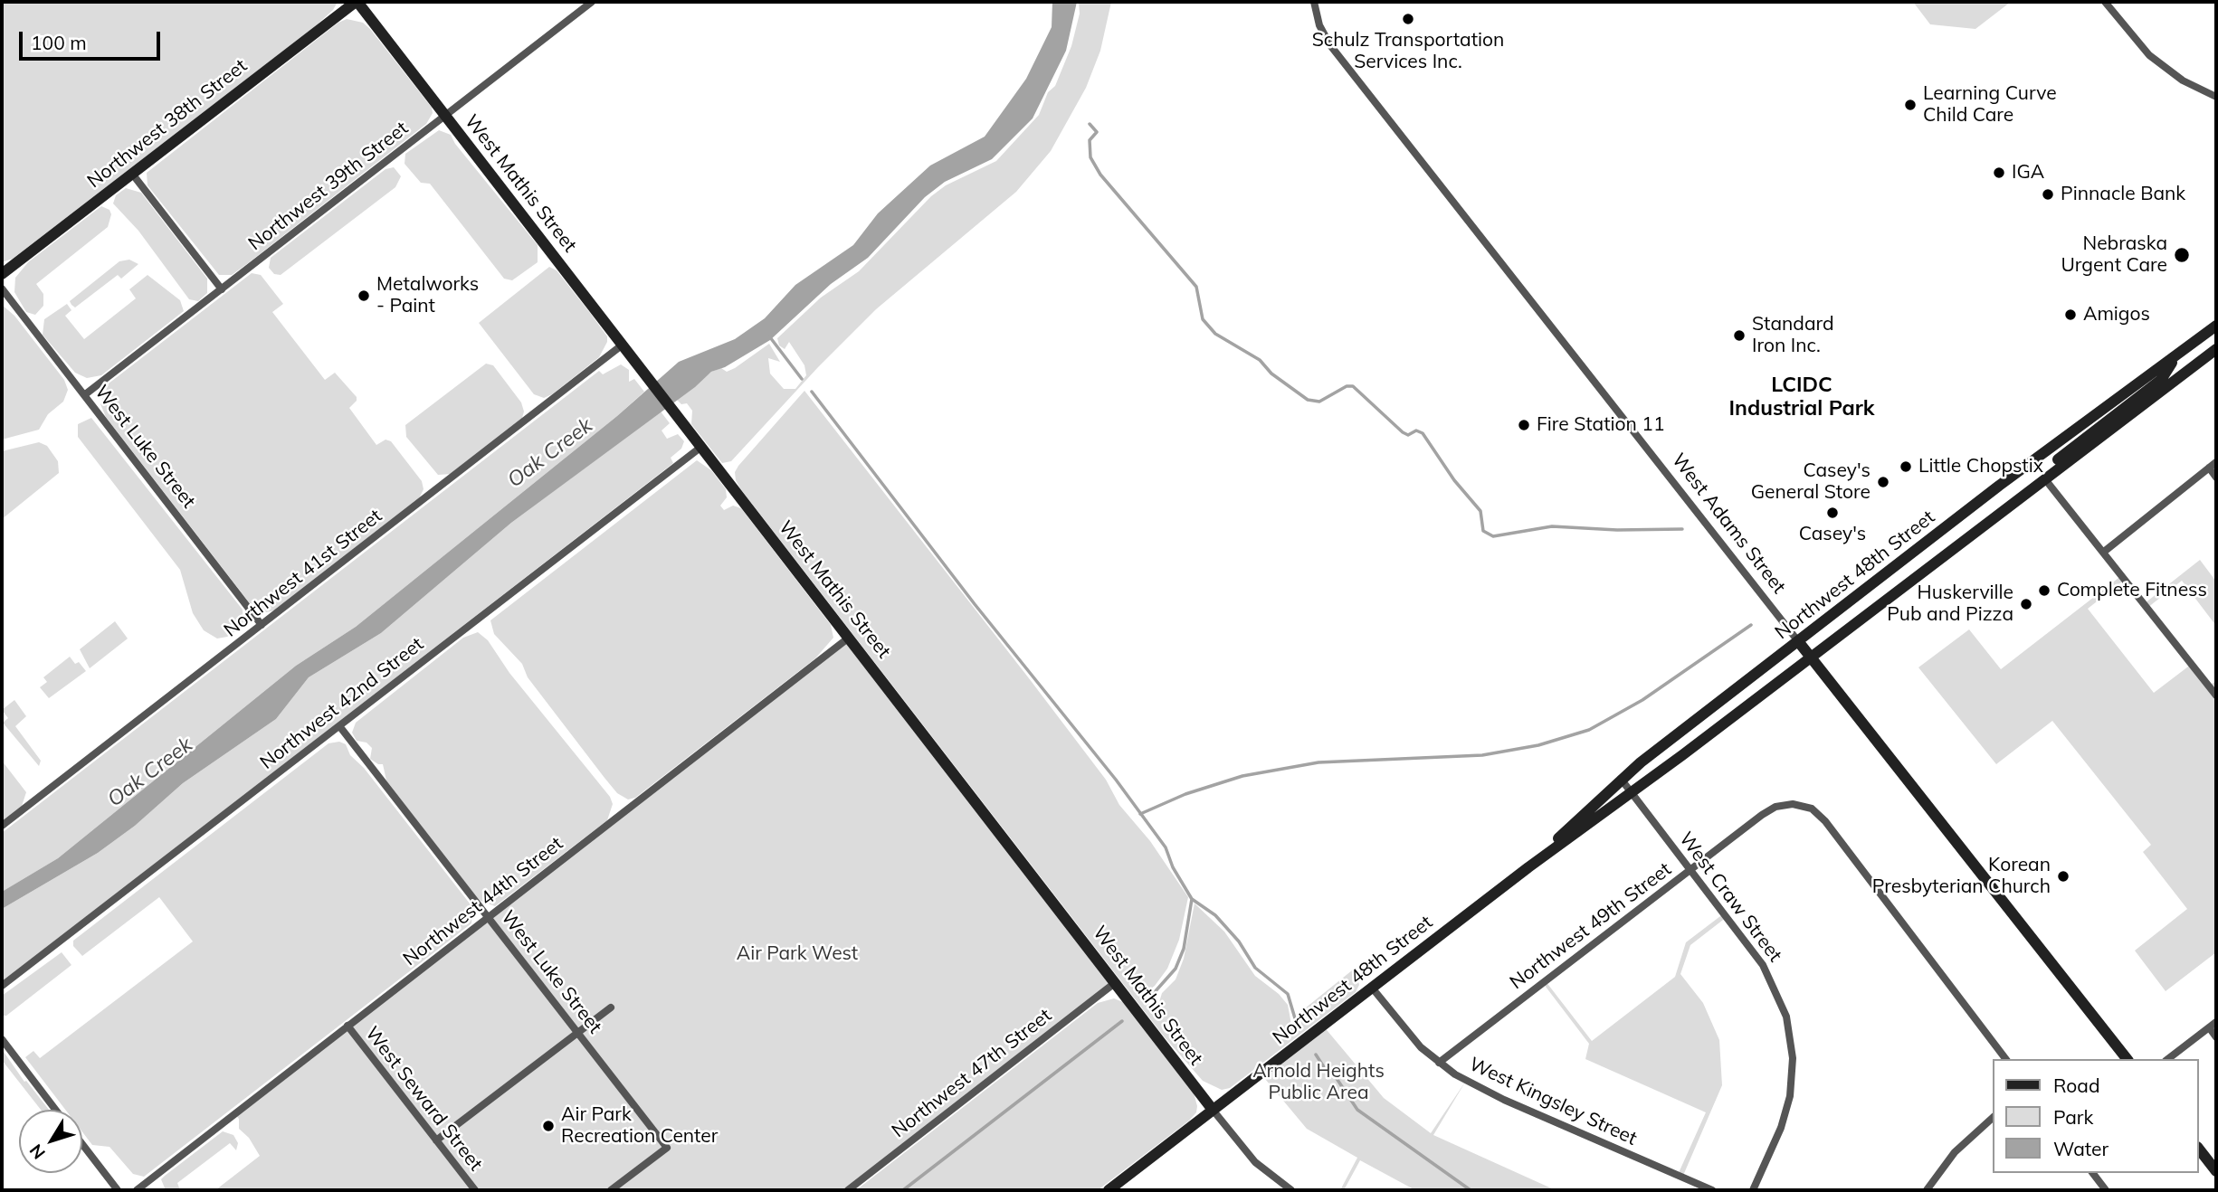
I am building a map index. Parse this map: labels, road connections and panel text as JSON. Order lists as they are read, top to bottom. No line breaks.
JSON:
{"streets":{"main road":["Northwest 38th Street","West Mathis Street","West Adams Street","Northwest 48th Street"],"street":["Northwest 39th Street","West Luke Street","Northwest 41st Street","Northwest 42nd Street","West Craw Street","Northwest 44th Street","Northwest 49th Street","Northwest 47th Street","West Seward Street","West Kingsley Street"]},"crossings":[["Northwest 38th Street","West Mathis Street"],["West Mathis Street","Northwest 39th Street"],["West Mathis Street","Northwest 41st Street"],["West Mathis Street","Northwest 48th Street"],["West Mathis Street","Northwest 42nd Street"],["West Mathis Street","Northwest 44th Street"],["West Mathis Street","Northwest 47th Street"],["Northwest 39th Street","West Luke Street"],["West Luke Street","Northwest 41st Street"],["West Luke Street","Northwest 42nd Street"],["West Luke Street","Northwest 44th Street"],["West Adams Street","Northwest 48th Street"],["Northwest 48th Street","West Craw Street"],["Northwest 48th Street","West Kingsley Street"],["West Craw Street","Northwest 49th Street"],["Northwest 44th Street","West Seward Street"],["Northwest 49th Street","West Kingsley Street"]],"districts":["LCIDC Industrial Park"],"water":["Oak Creek"],"parks":["Air Park West","Arnold Heights Public Area"],"places":["Schulz Transportation Services Inc.","Learning Curve Child Care","IGA","Pinnacle Bank","Nebraska Urgent Care","Metalworks - Paint","Amigos","Standard Iron Inc.","Fire Station 11","Little Chopstix","Casey's General Store","Casey's","Complete Fitness","Huskerville Pub and Pizza","Korean Presbyterian Church","Air Park Recreation Center"],"legend":["Road","Park","Water"],"scale_bar":"100 m","north":"bottom left"}
